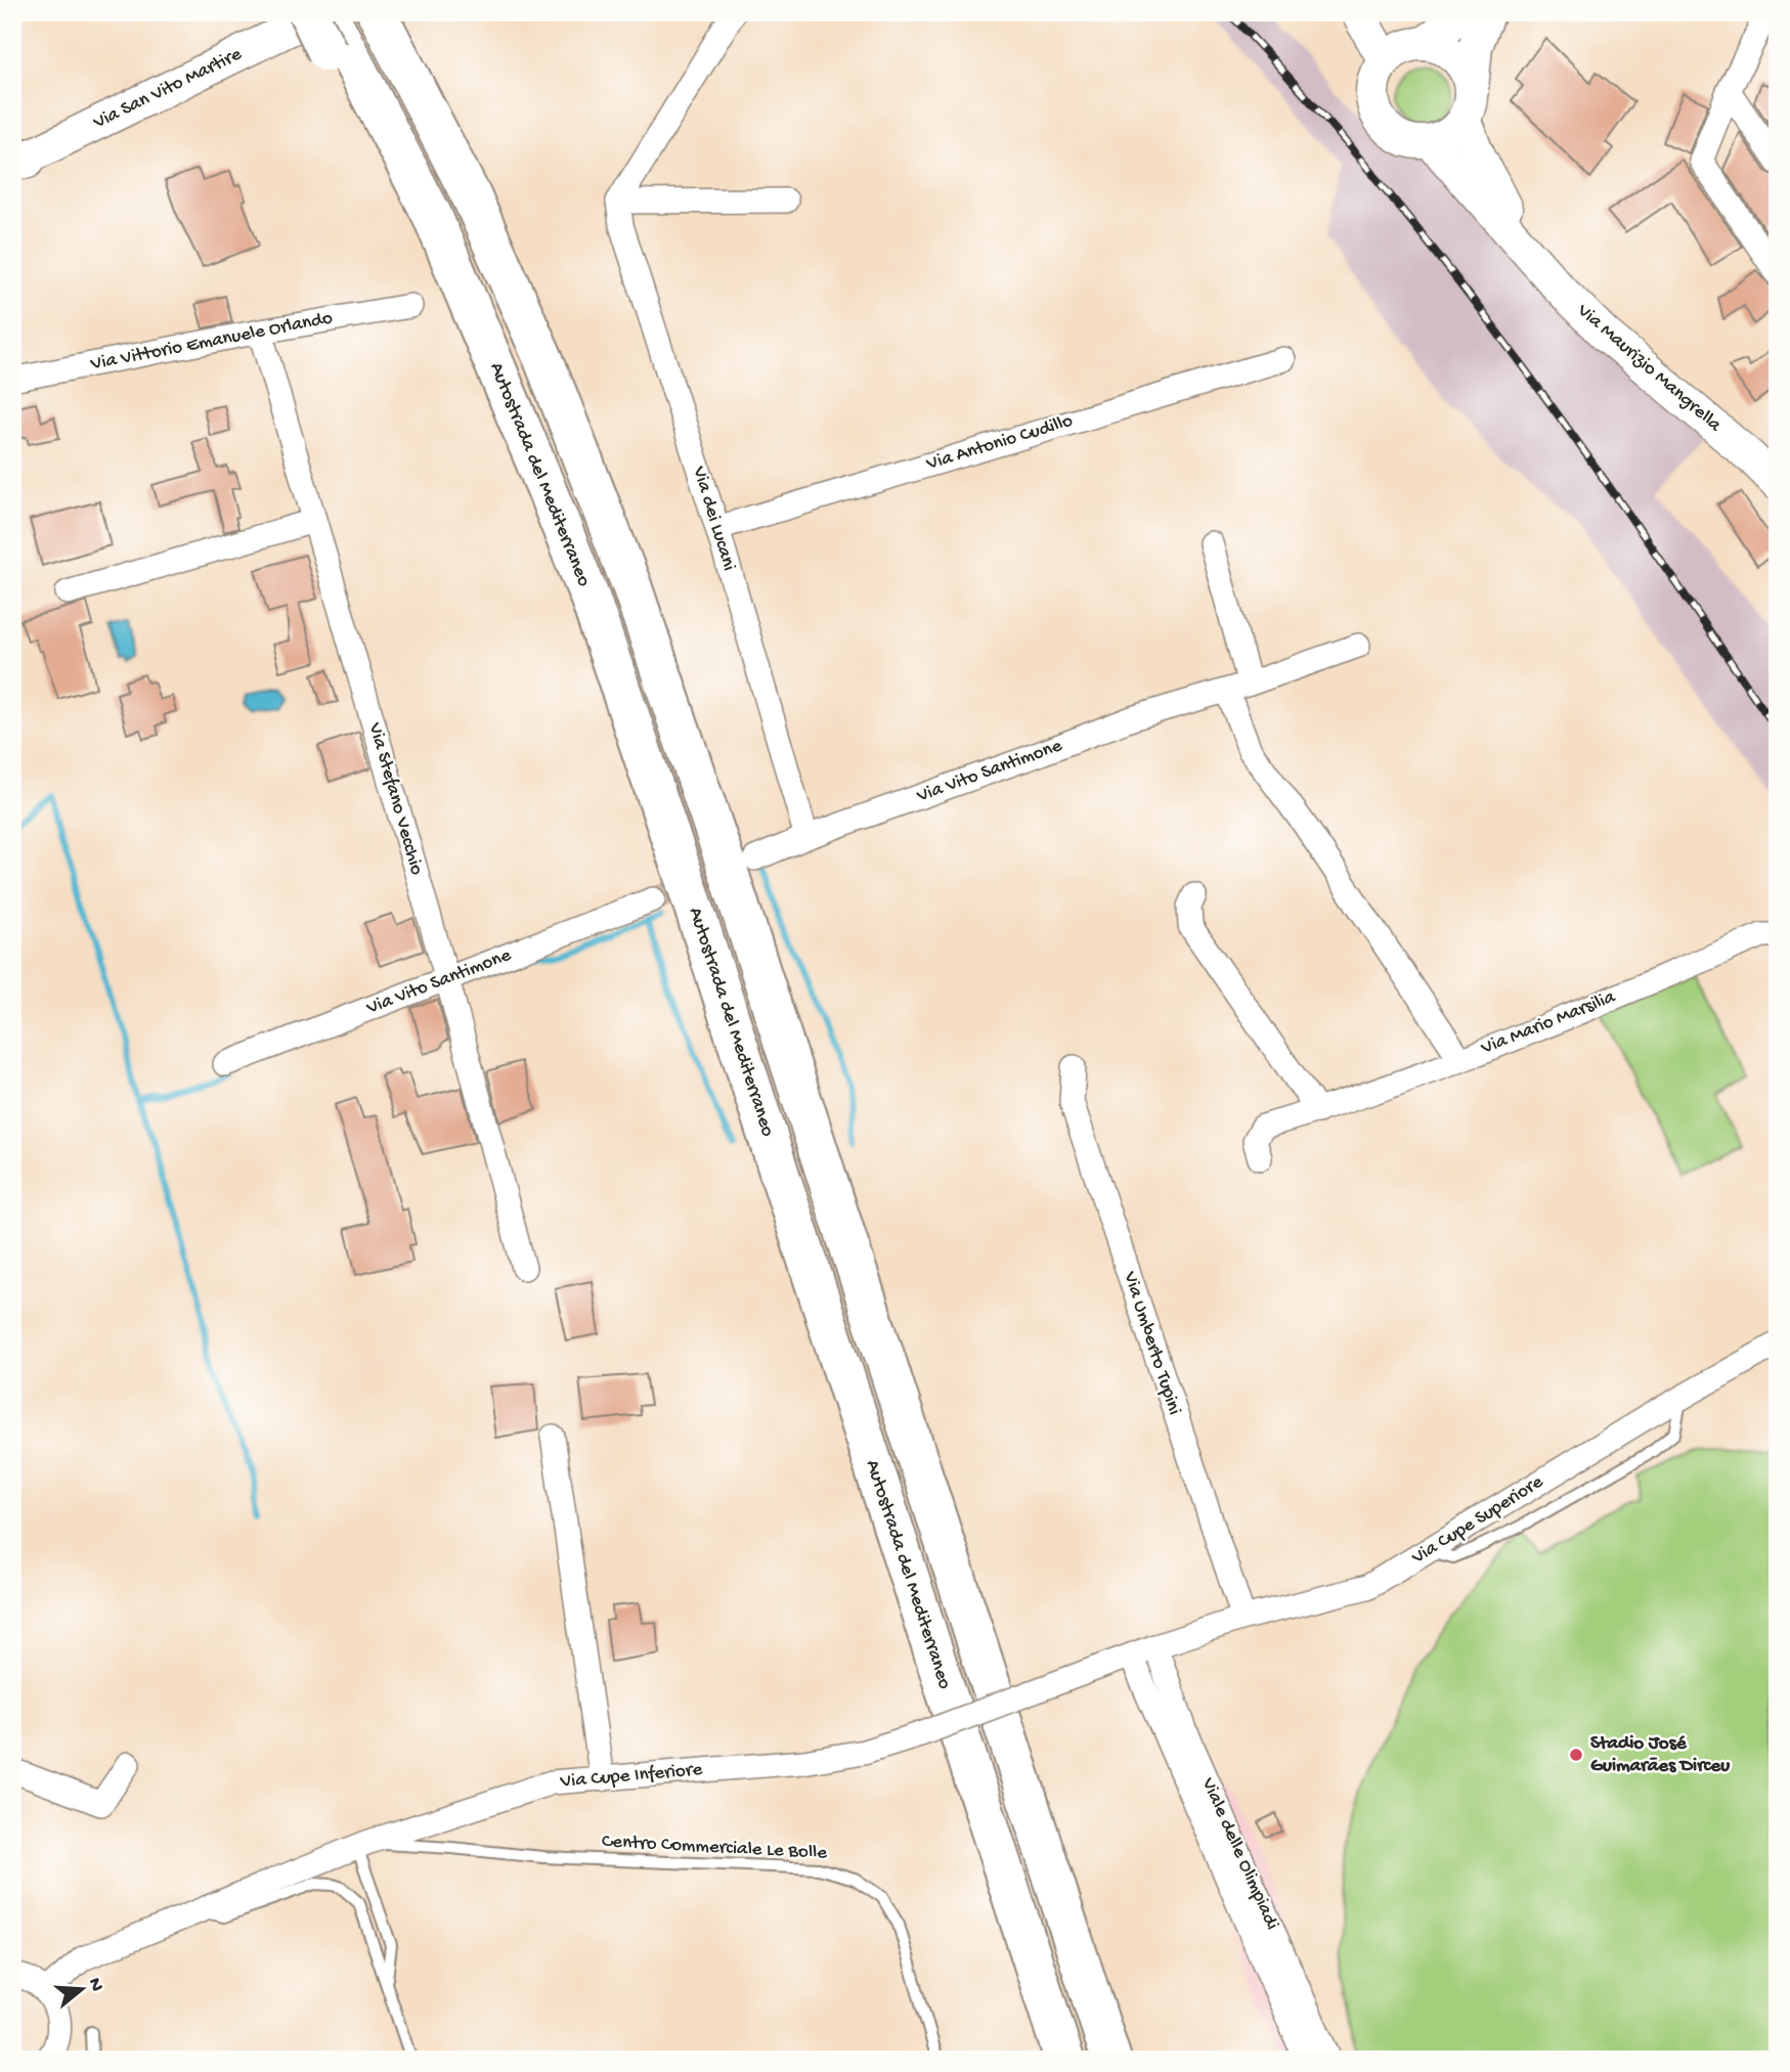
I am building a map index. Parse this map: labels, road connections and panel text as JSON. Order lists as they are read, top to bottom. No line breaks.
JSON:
{"streets":{"highway":["Autostrada del Mediterraneo"],"street":["Via San Vito Martire","Via Vittorio Emanuele Orlando","Via Maurizio Mangrella","Via Antonio Cudillo","Via dei Lucani","Via Vito Santimone","Via Stefano Vecchio","Via Mario Marsilia","Via Umberto Tupini","Via Cupe Superiore","Via Cupe Inferiore","Viale delle Olimpiadi"],"lane":["Centro Commerciale Le Bolle"]},"crossings":[["Via Vittorio Emanuele Orlando","Via Stefano Vecchio"],["Via Antonio Cudillo","Via dei Lucani"],["Via dei Lucani","Via Vito Santimone"],["Via Vito Santimone","Via Stefano Vecchio"],["Via Umberto Tupini","Via Cupe Superiore"],["Via Cupe Superiore","Via Cupe Inferiore"],["Via Cupe Superiore","Viale delle Olimpiadi"],["Via Cupe Inferiore","Centro Commerciale Le Bolle"],["Via Cupe Inferiore","Viale delle Olimpiadi"]],"places":["Stadio José Guimarães Dirceu"],"north":"right"}
